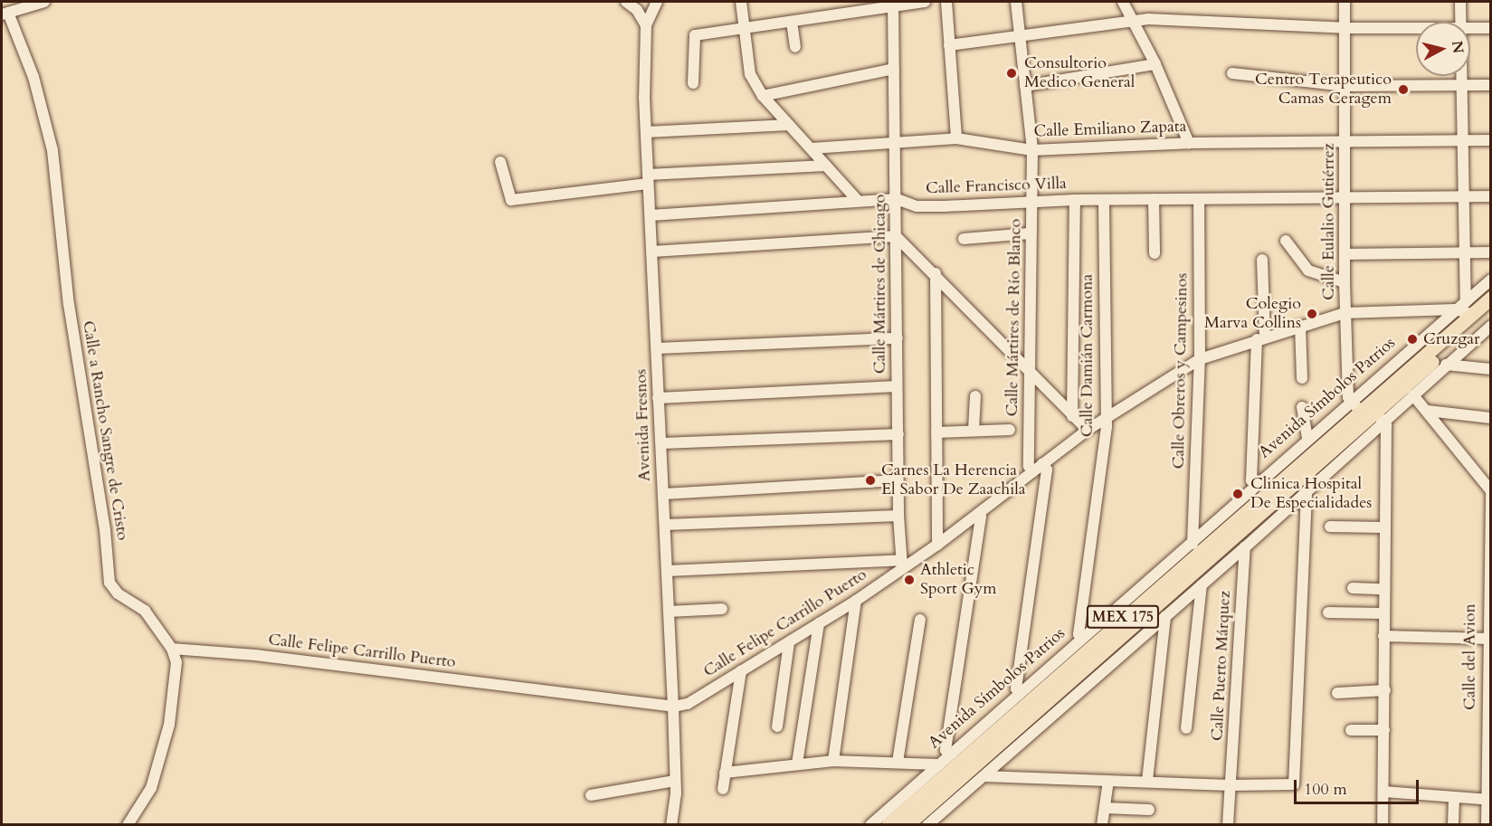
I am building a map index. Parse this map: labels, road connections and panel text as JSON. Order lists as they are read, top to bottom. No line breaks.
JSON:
{"streets":{"main road":["Avenida Símbolos Patrios","MEX 175"],"street":["Calle Emiliano Zapata","Calle Francisco Villa","Calle Eulalio Gutiérrez","Calle Mártires de Chicago","Calle Mártires de Río Blanco","Calle Damián Carmona","Calle Obreros y Campesinos","Avenida Fresnos","Calle a Rancho Sangre de Cristo","Calle Felipe Carrillo Puerto","Calle del Avion","Calle Puerto Márquez"]},"crossings":[["Calle Emiliano Zapata","Calle Eulalio Gutiérrez"],["Calle Emiliano Zapata","Calle Mártires de Chicago"],["Calle Emiliano Zapata","Calle Mártires de Río Blanco"],["Calle Francisco Villa","Calle Eulalio Gutiérrez"],["Calle Francisco Villa","Calle Mártires de Chicago"],["Calle Francisco Villa","Calle Mártires de Río Blanco"],["Calle Francisco Villa","Calle Damián Carmona"],["Calle Francisco Villa","Calle Obreros y Campesinos"],["Calle Francisco Villa","Avenida Fresnos"],["Calle Eulalio Gutiérrez","Avenida Símbolos Patrios"],["Calle Eulalio Gutiérrez","Calle Felipe Carrillo Puerto"],["Calle Mártires de Chicago","Calle Felipe Carrillo Puerto"],["Calle Mártires de Río Blanco","Calle Felipe Carrillo Puerto"],["Calle Damián Carmona","Avenida Símbolos Patrios"],["Calle Damián Carmona","Calle Felipe Carrillo Puerto"],["Calle Obreros y Campesinos","Avenida Símbolos Patrios"],["Calle Obreros y Campesinos","Calle Felipe Carrillo Puerto"],["Avenida Símbolos Patrios","Calle Felipe Carrillo Puerto"],["Avenida Símbolos Patrios","Calle Puerto Márquez"],["Avenida Fresnos","Calle Felipe Carrillo Puerto"],["Calle a Rancho Sangre de Cristo","Calle Felipe Carrillo Puerto"]],"places":["Consultorio Medico General","Centro Terapeutico Camas Ceragem","Colegio Marva Collins","Cruzgar","Carnes La Herencia El Sabor De Zaachila","Clinica Hospital De Especialidades","Athletic Sport Gym"],"scale_bar":"100 m","north":"right"}
